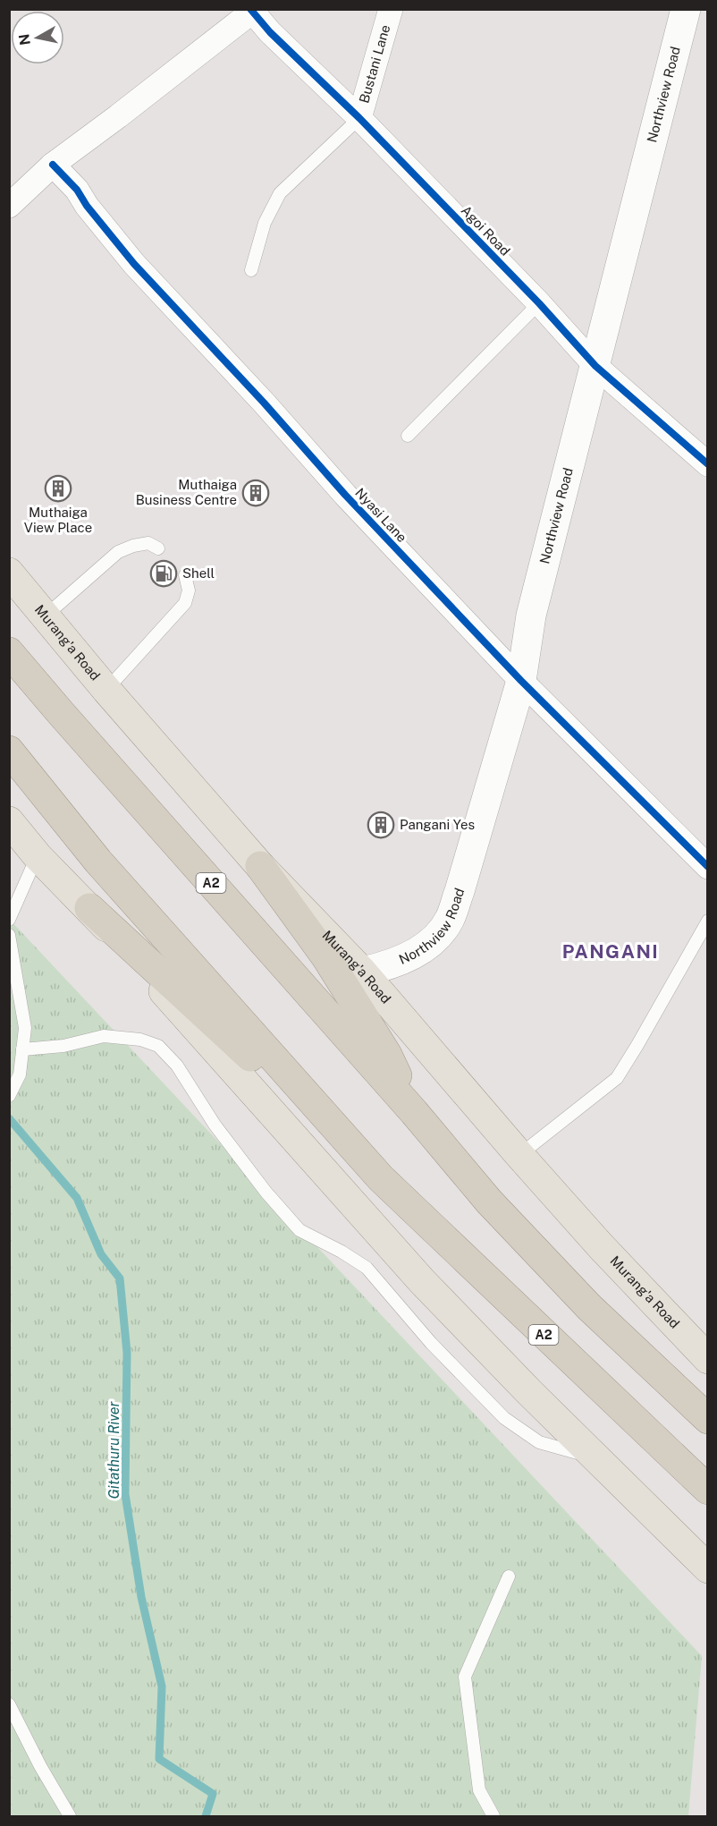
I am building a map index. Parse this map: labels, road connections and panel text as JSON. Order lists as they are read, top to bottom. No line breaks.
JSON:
{"streets":{"highway":["A2"],"main road":["Northview Road","Murang'a Road"],"street":["Bustani Lane","Agoi Road","Nyasi Lane"]},"crossings":[["Bustani Lane","Agoi Road"],["Northview Road","Agoi Road"],["Northview Road","Nyasi Lane"],["Northview Road","Murang'a Road"]],"districts":["PANGANI"],"water":["Gitathuru River"],"places":{"building":["Muthaiga View Place","Muthaiga Business Centre","Pangani Yes"],"fuel station":["Shell"]},"north":"left"}
